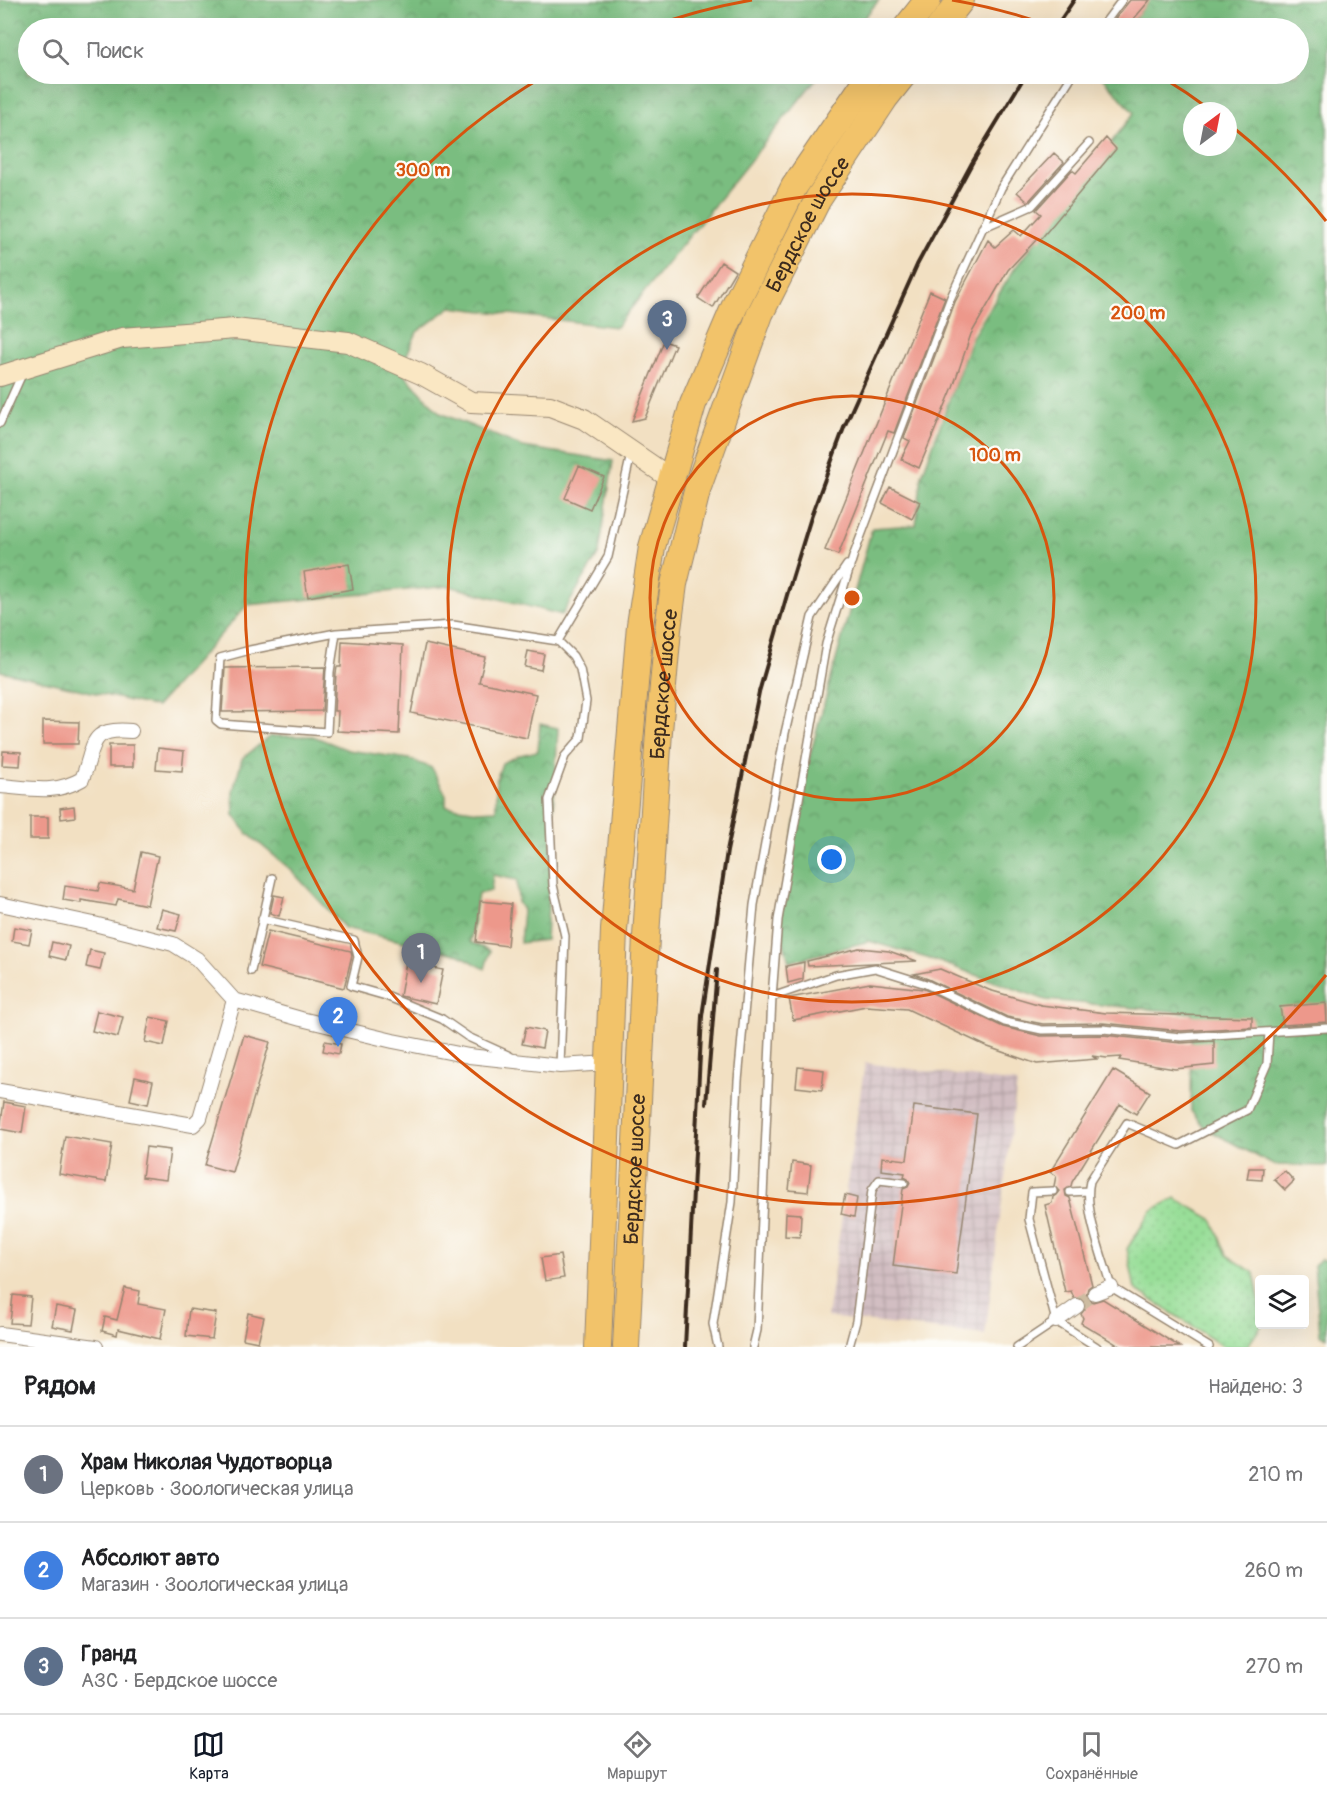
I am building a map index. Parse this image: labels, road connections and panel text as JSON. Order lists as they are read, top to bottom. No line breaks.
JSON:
{"streets":{"highway":["Бердское шоссе"]},"north":"top right","page":{"search":"Поиск","pins":["3","1","2"],"heading":["Рядом","Найдено: 3"],"list":[{"mark":"1","name":"Храм Николая Чудотворца","note":"Церковь · Зоологическая улица","value":"210 m"},{"mark":"2","name":"Абсолют авто","note":"Магазин · Зоологическая улица","value":"260 m"},{"mark":"3","name":"Гранд","note":"АЗС · Бердское шоссе","value":"270 m"}],"nav":["Карта","Маршрут","Сохранённые"]},"rings":["300 m","200 m","100 m"]}
